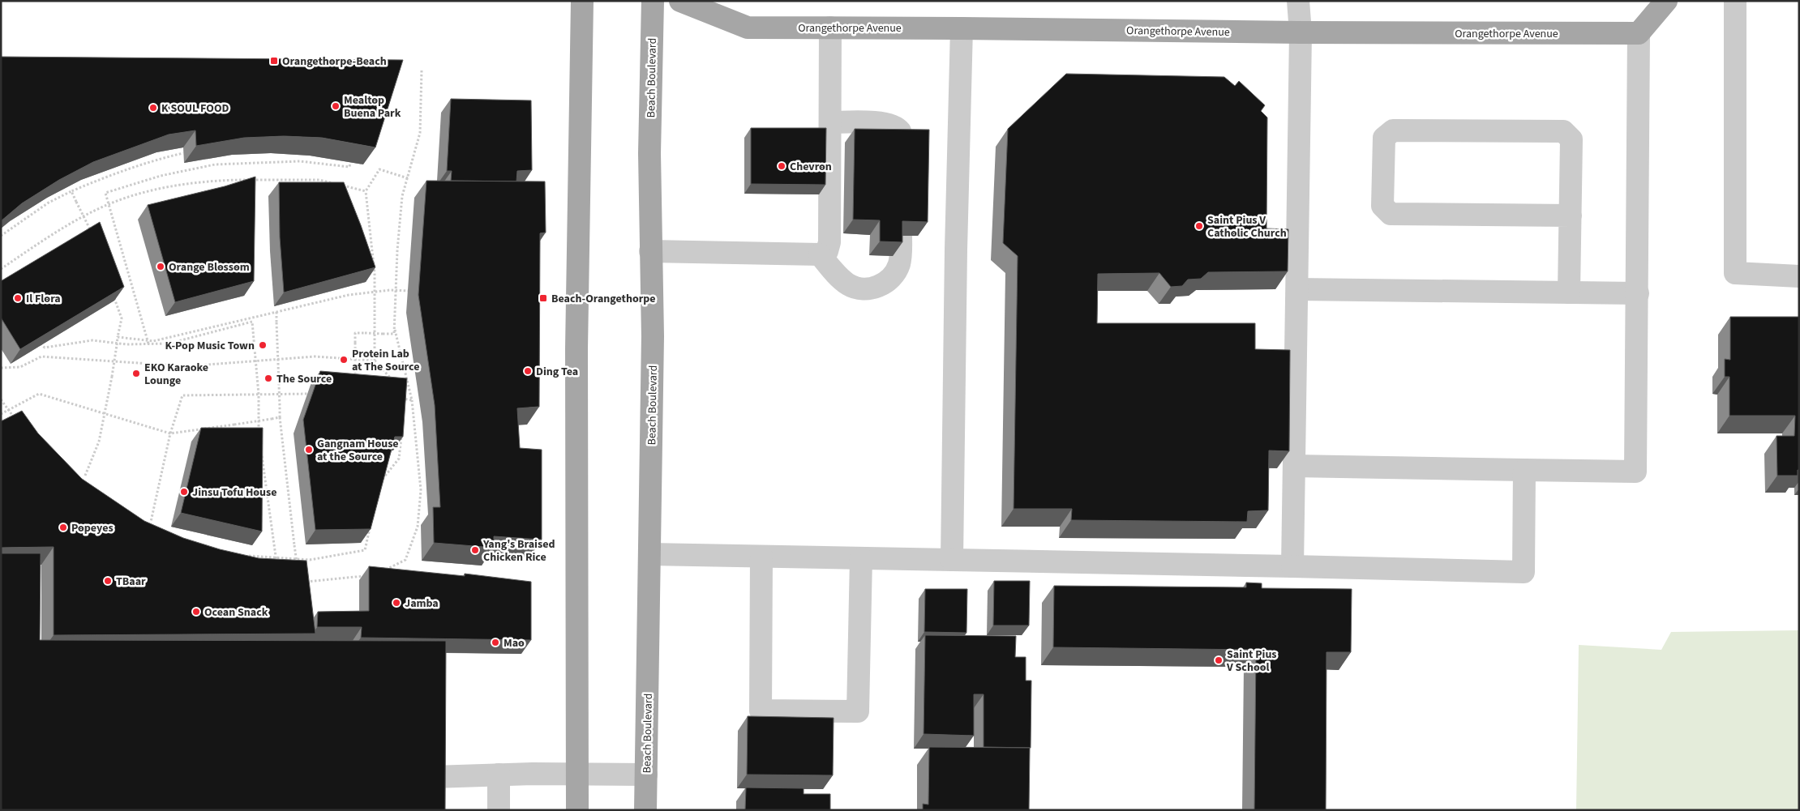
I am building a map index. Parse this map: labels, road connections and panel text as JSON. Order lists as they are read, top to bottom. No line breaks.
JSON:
{"streets":{"main road":["Orangethorpe Avenue","Beach Boulevard"]},"places":{"transit":["Orangethorpe-Beach","Beach-Orangethorpe"],"other":["Mealtop Buena Park","K SOUL FOOD","Chevron","Saint Pius V Catholic Church","Orange Blossom","Il Flora","K-Pop Music Town","Protein Lab at The Source","Ding Tea","EKO Karaoke Lounge","The Source","Gangnam House at the Source","Jinsu Tofu House","Popeyes","Yang's Braised Chicken Rice","TBaar","Jamba","Ocean Snack","Mao","Saint Pius V School"]}}
